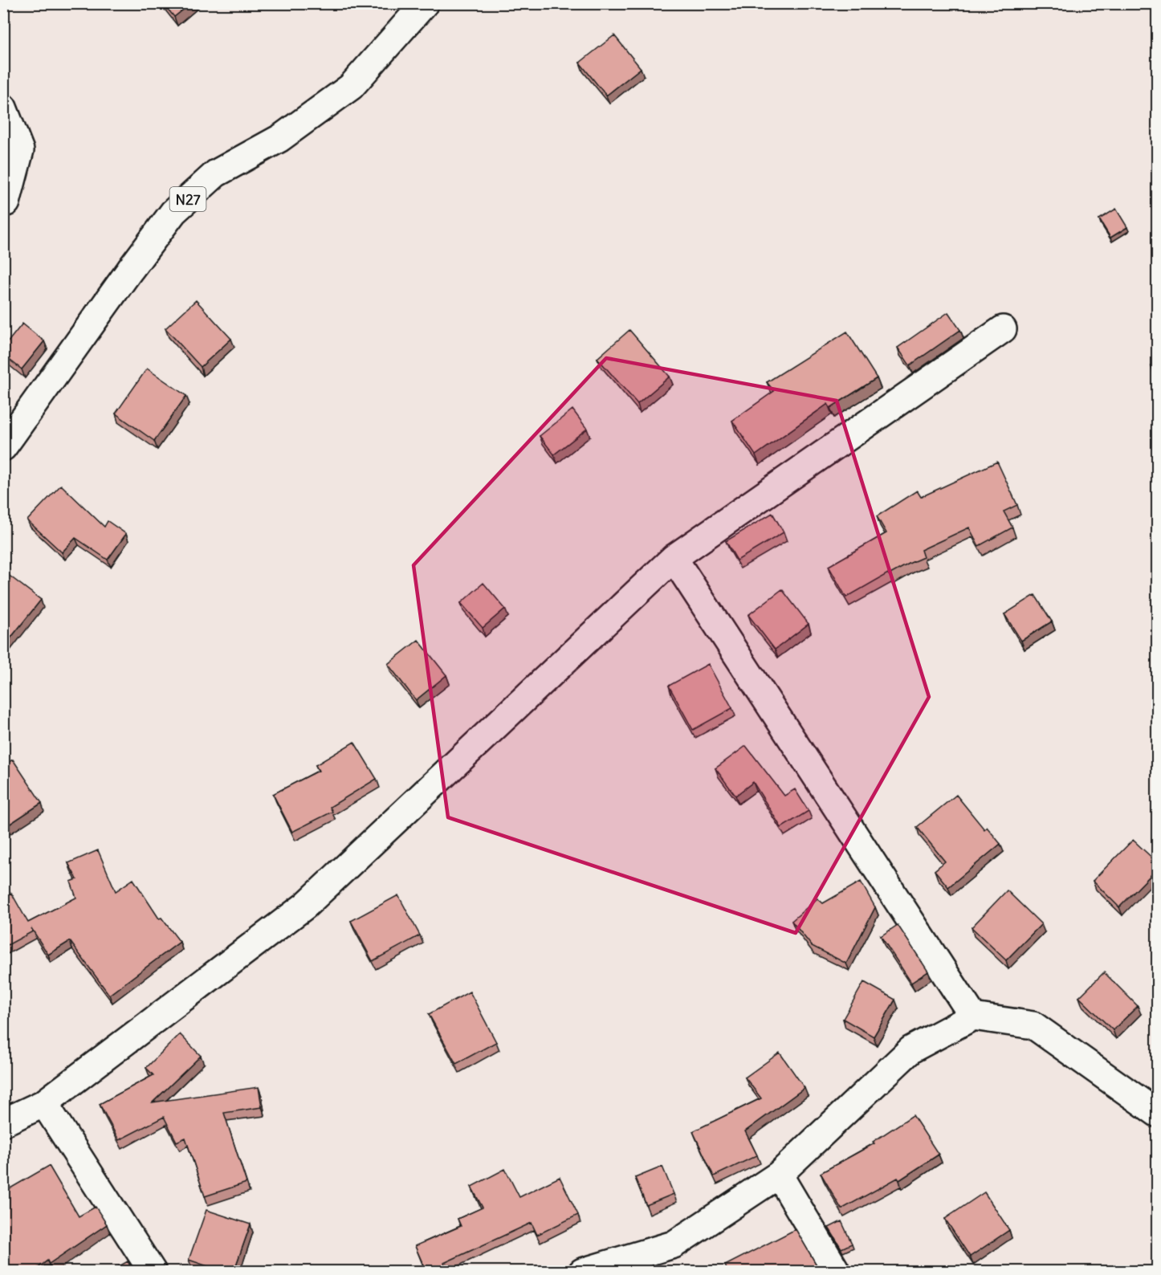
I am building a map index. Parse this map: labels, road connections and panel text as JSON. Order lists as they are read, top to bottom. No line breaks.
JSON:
{"streets":{"street":["N27"]}}
